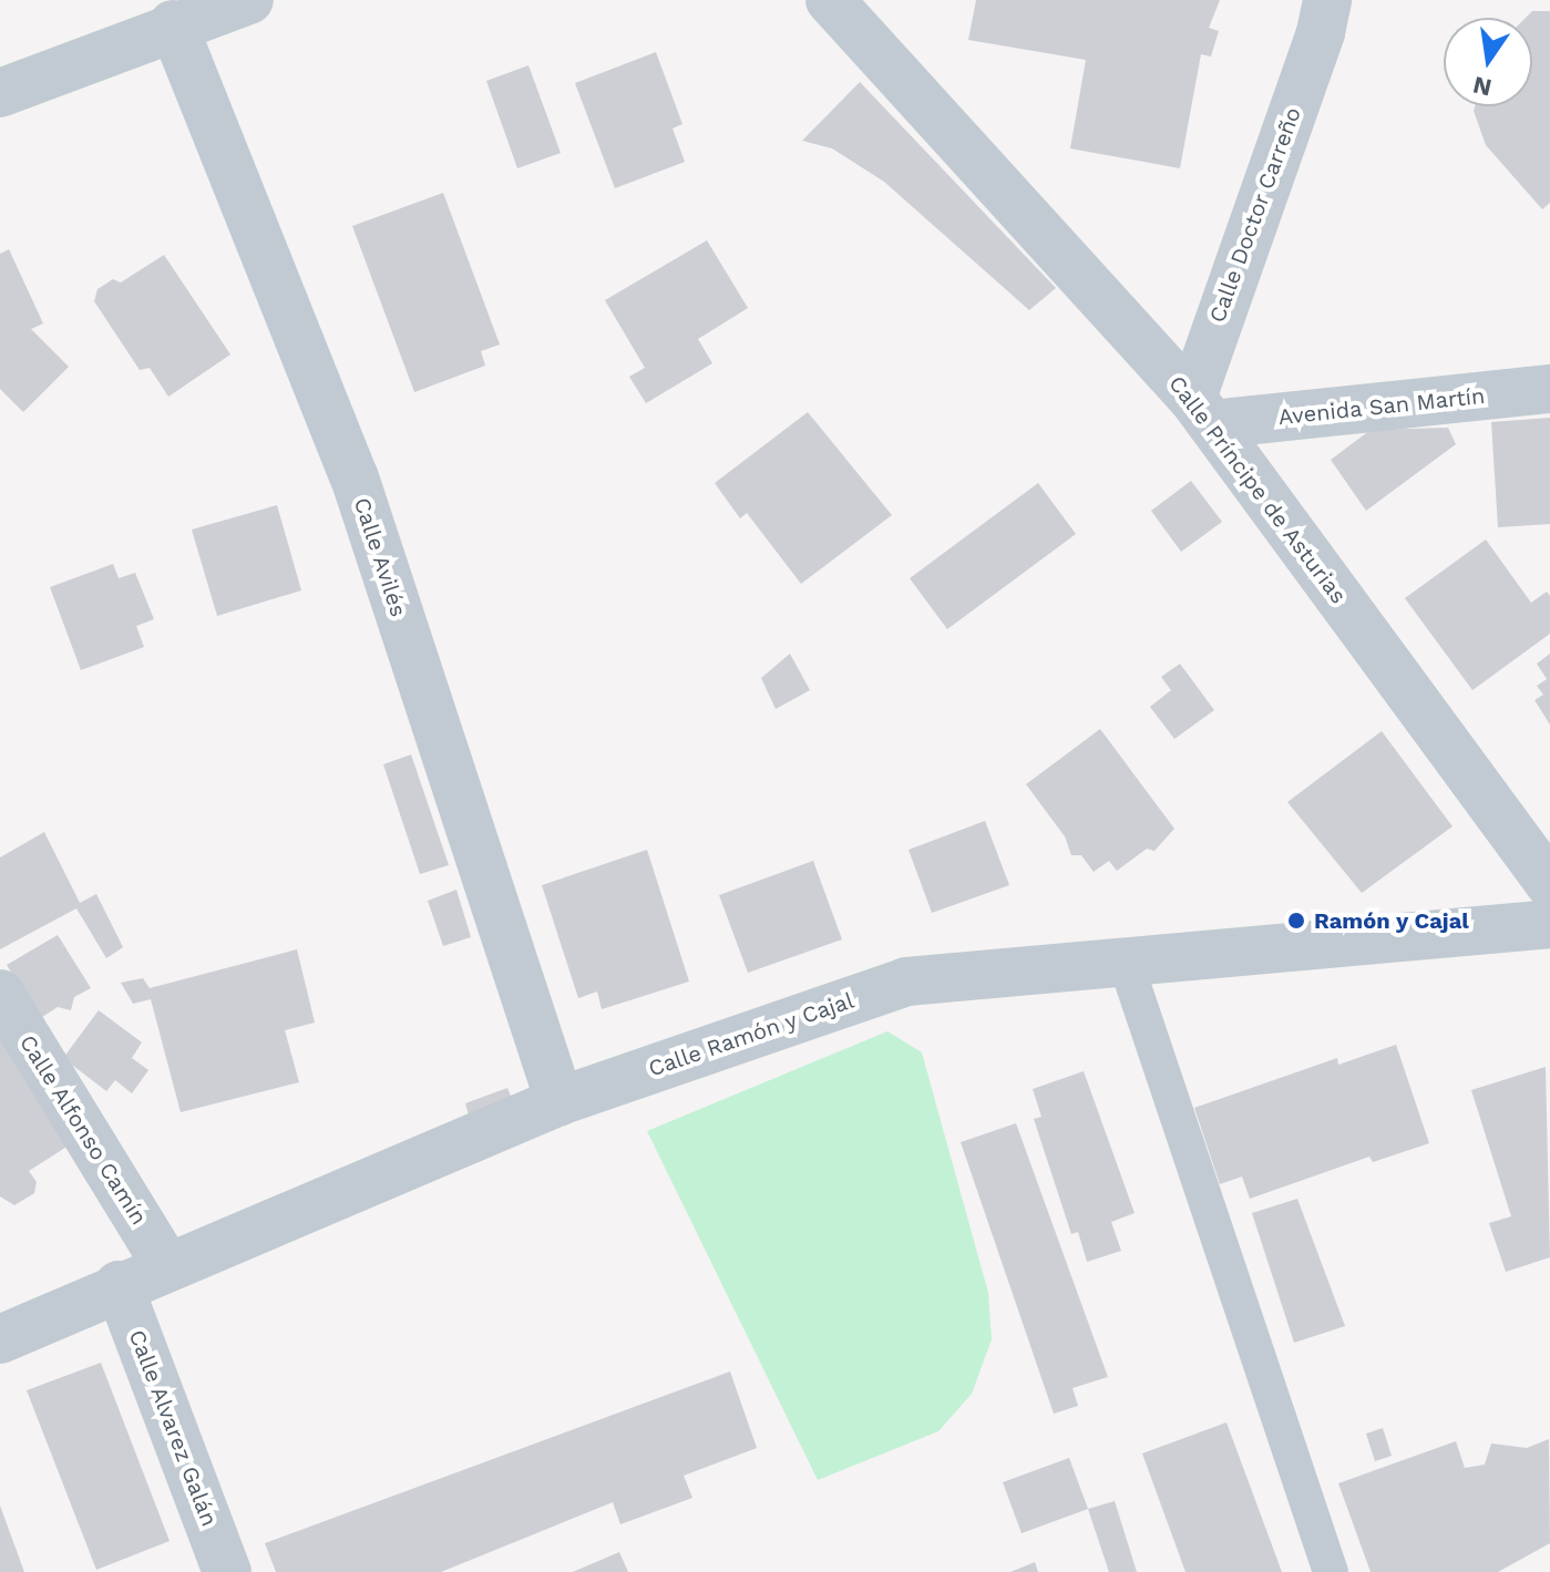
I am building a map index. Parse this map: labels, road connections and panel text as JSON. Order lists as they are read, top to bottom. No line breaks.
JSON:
{"streets":{"street":["Calle Doctor Carreño","Avenida San Martín","Calle Príncipe de Asturias","Calle Avilés","Calle Ramón y Cajal","Calle Alfonso Camín","Calle Alvarez Galán"]},"crossings":[["Calle Doctor Carreño","Avenida San Martín"],["Calle Doctor Carreño","Calle Príncipe de Asturias"],["Avenida San Martín","Calle Príncipe de Asturias"],["Calle Avilés","Calle Ramón y Cajal"],["Calle Ramón y Cajal","Calle Alfonso Camín"],["Calle Ramón y Cajal","Calle Alvarez Galán"]],"places":["Ramón y Cajal"],"north":"bottom"}
